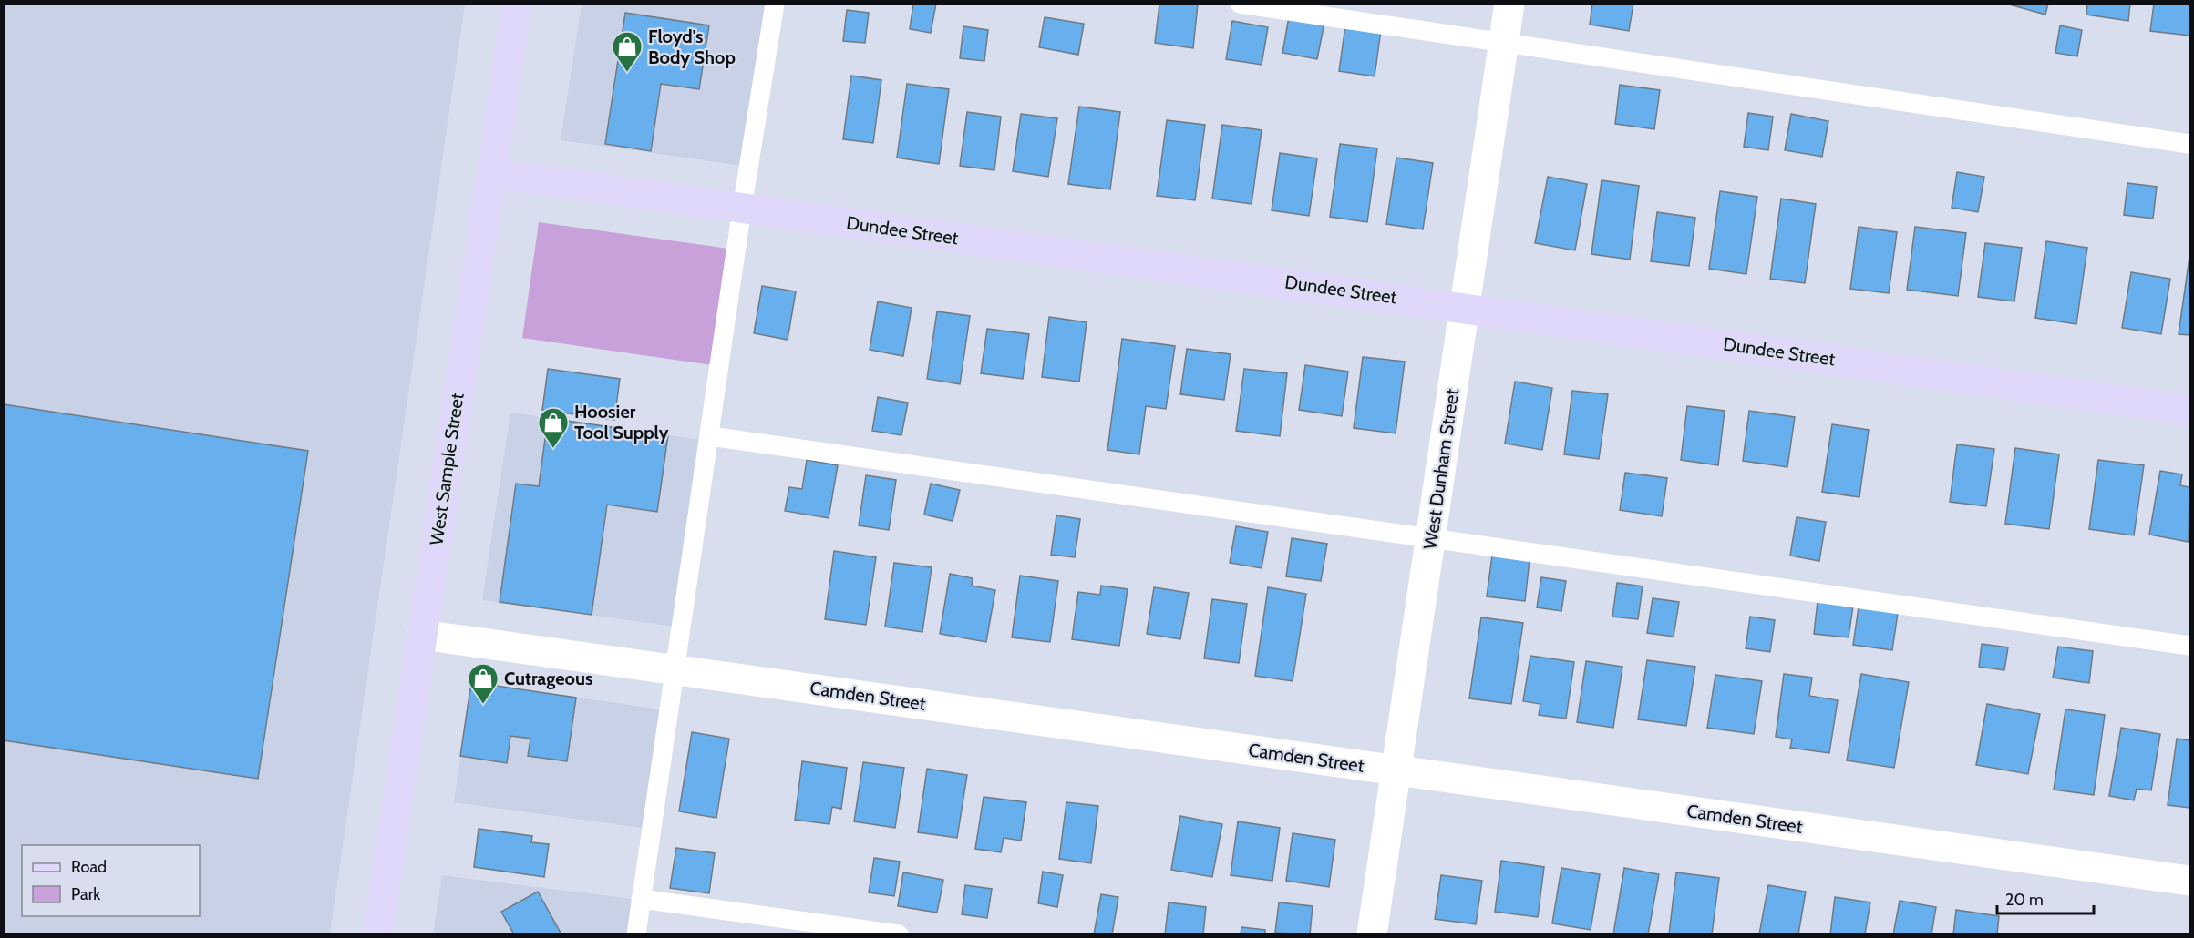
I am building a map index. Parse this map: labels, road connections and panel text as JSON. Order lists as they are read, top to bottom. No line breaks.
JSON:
{"streets":{"street":["Dundee Street","West Sample Street","West Dunham Street","Camden Street"]},"crossings":[["Dundee Street","West Sample Street"],["Dundee Street","West Dunham Street"],["West Sample Street","Camden Street"],["West Dunham Street","Camden Street"]],"places":{"shop":["Floyd's Body Shop","Hoosier Tool Supply","Cutrageous"]},"legend":["Road","Park"],"scale_bar":"20 m"}
